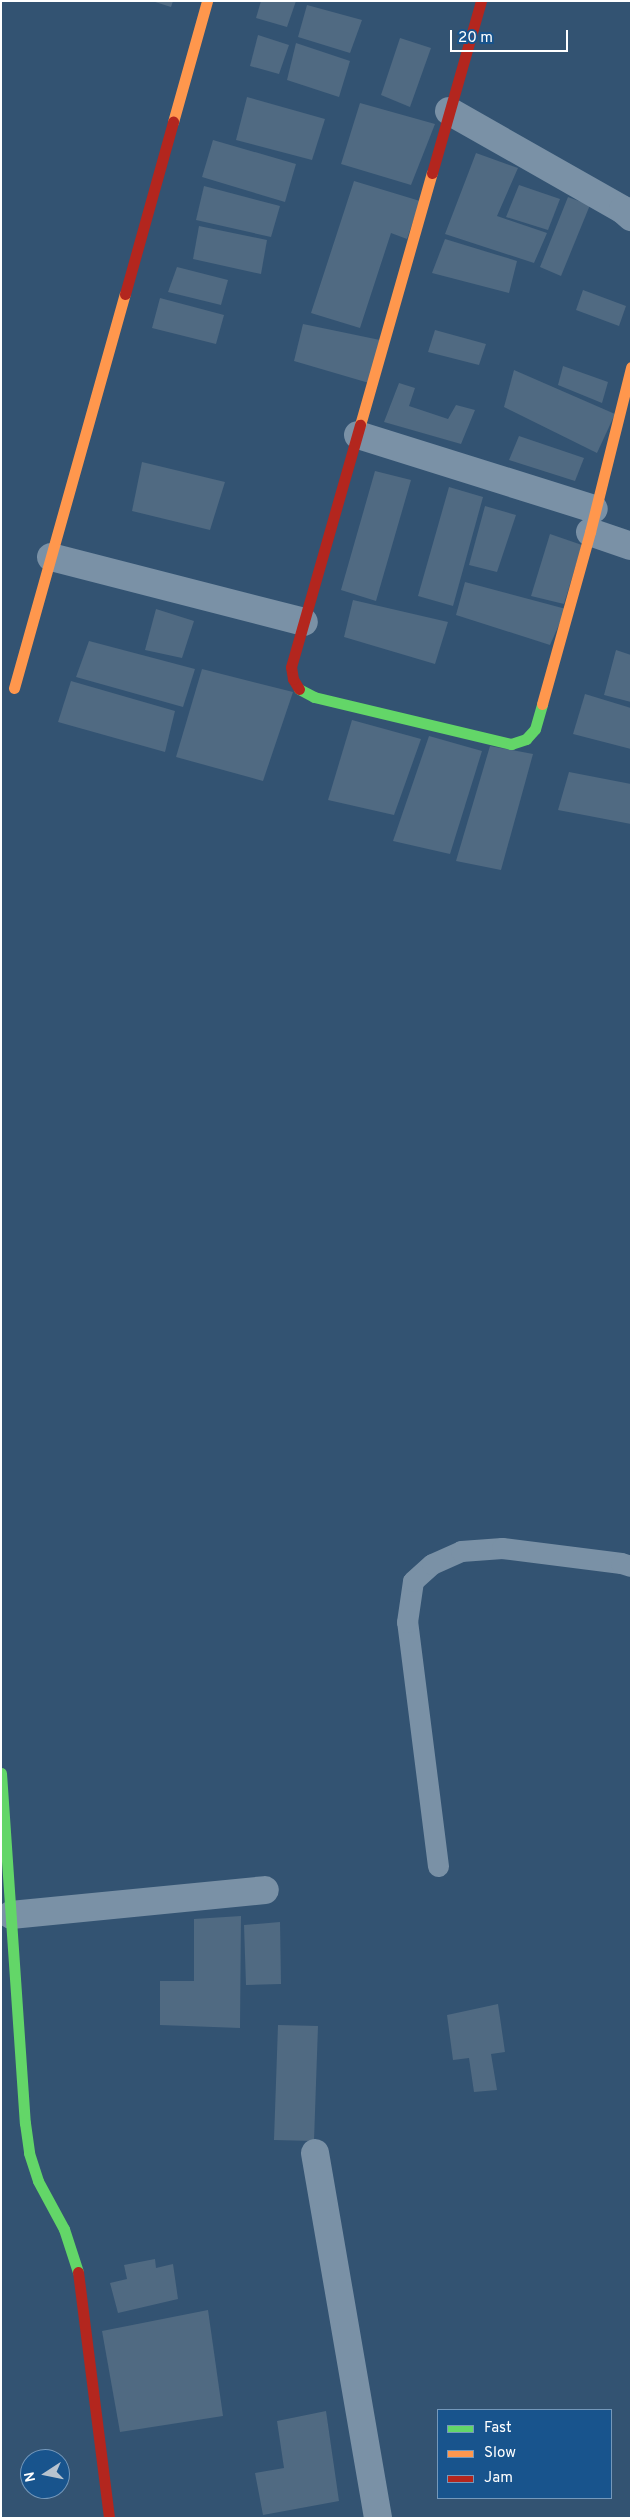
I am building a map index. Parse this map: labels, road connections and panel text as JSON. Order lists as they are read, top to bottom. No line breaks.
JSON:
{"legend":["Fast","Slow","Jam"],"scale_bar":"20 m","north":"left"}
